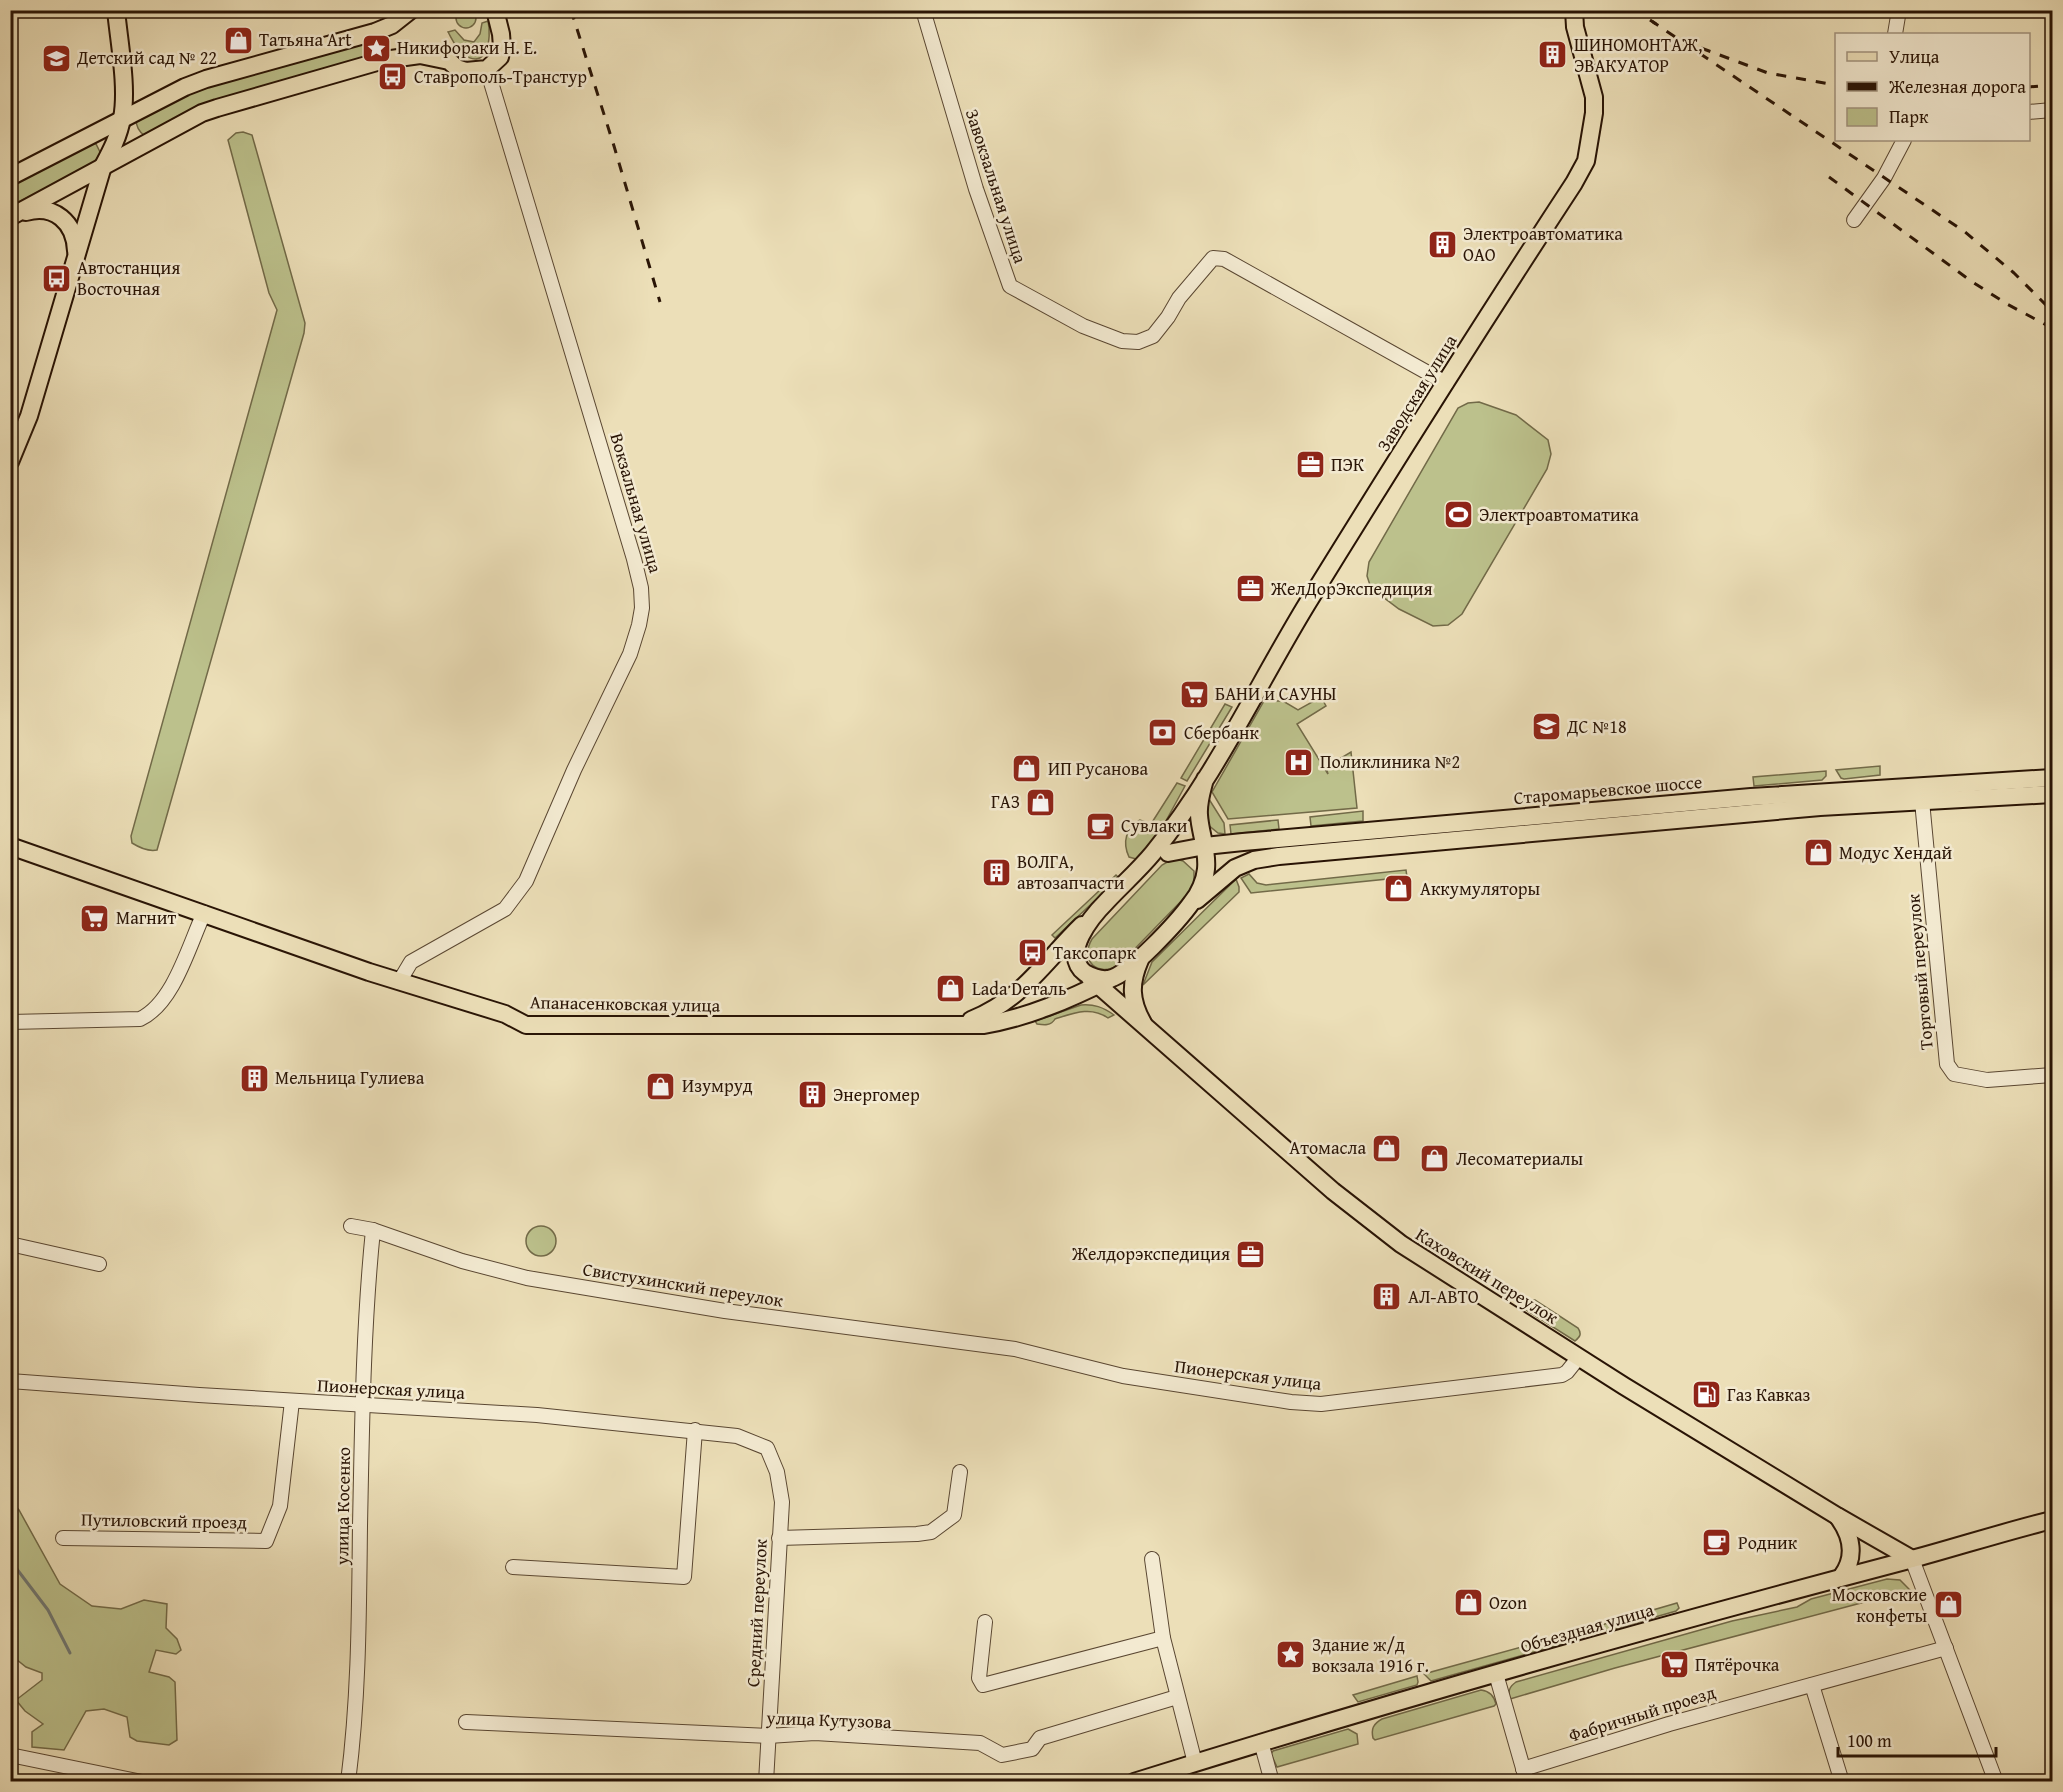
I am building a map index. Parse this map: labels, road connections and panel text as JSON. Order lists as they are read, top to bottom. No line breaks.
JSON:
{"streets":{"main road":["Заводская улица","Старомарьевское шоссе","Апанасенковская улица","Каховский переулок","Объездная улица"],"street":["Завокзальная улица","Вокзальная улица","Торговый переулок","Свистухинский переулок","Пионерская улица","улица Косенко","Путиловский проезд","Средний переулок","Фабричный проезд","улица Кутузова"]},"crossings":[["Завокзальная улица","Заводская улица"],["Вокзальная улица","Апанасенковская улица"],["Старомарьевское шоссе","Торговый переулок"],["Каховский переулок","Пионерская улица"],["Каховский переулок","Объездная улица"],["Свистухинский переулок","Пионерская улица"],["Свистухинский переулок","улица Косенко"],["Пионерская улица","улица Косенко"],["Пионерская улица","Путиловский проезд"],["Пионерская улица","Средний переулок"],["Средний переулок","улица Кутузова"]],"places":{"shop":["Татьяна Art","ИП Русанова","ГАЗ","Модус Хендай","Аккумуляторы","Lada Dеталь","Изумруд","Атомасла","Лесоматериалы","Ozon","Московские конфеты"],"place":["Никифораки Н. Е.","Здание ж/д вокзала 1916 г."],"building":["ШИНОМОНТАЖ, ЭВАКУАТОР","Электроавтоматика ОАО","ВОЛГА, автозапчасти","Мельница Гулиева","Энергомер","АЛ-АВТО"],"school or university":["Детский сад № 22","ДС №18"],"bus stop":["Ставрополь-Транстур","Автостанция Восточная","Таксопарк"],"office":["ПЭК","ЖелДорЭкспедиция","Желдорэкспедиция"],"sports":["Электроавтоматика"],"supermarket":["БАНИ и САУНЫ","Магнит","Пятёрочка"],"bank":["Сбербанк"],"hospital":["Поликлиника №2"],"cafe":["Сувлаки","Родник"],"fuel station":["Газ Кавказ"]},"legend":["Улица","Железная дорога","Парк"],"scale_bar":"100 m"}
